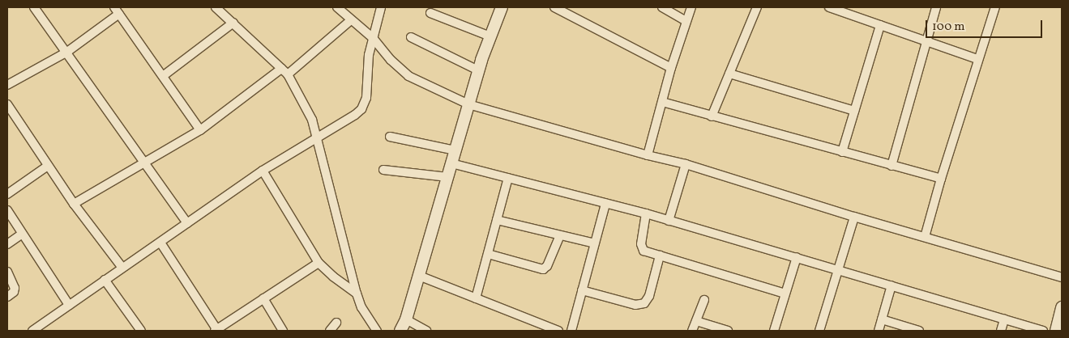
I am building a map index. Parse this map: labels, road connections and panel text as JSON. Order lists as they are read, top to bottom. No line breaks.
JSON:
{"scale_bar":"100 m"}
